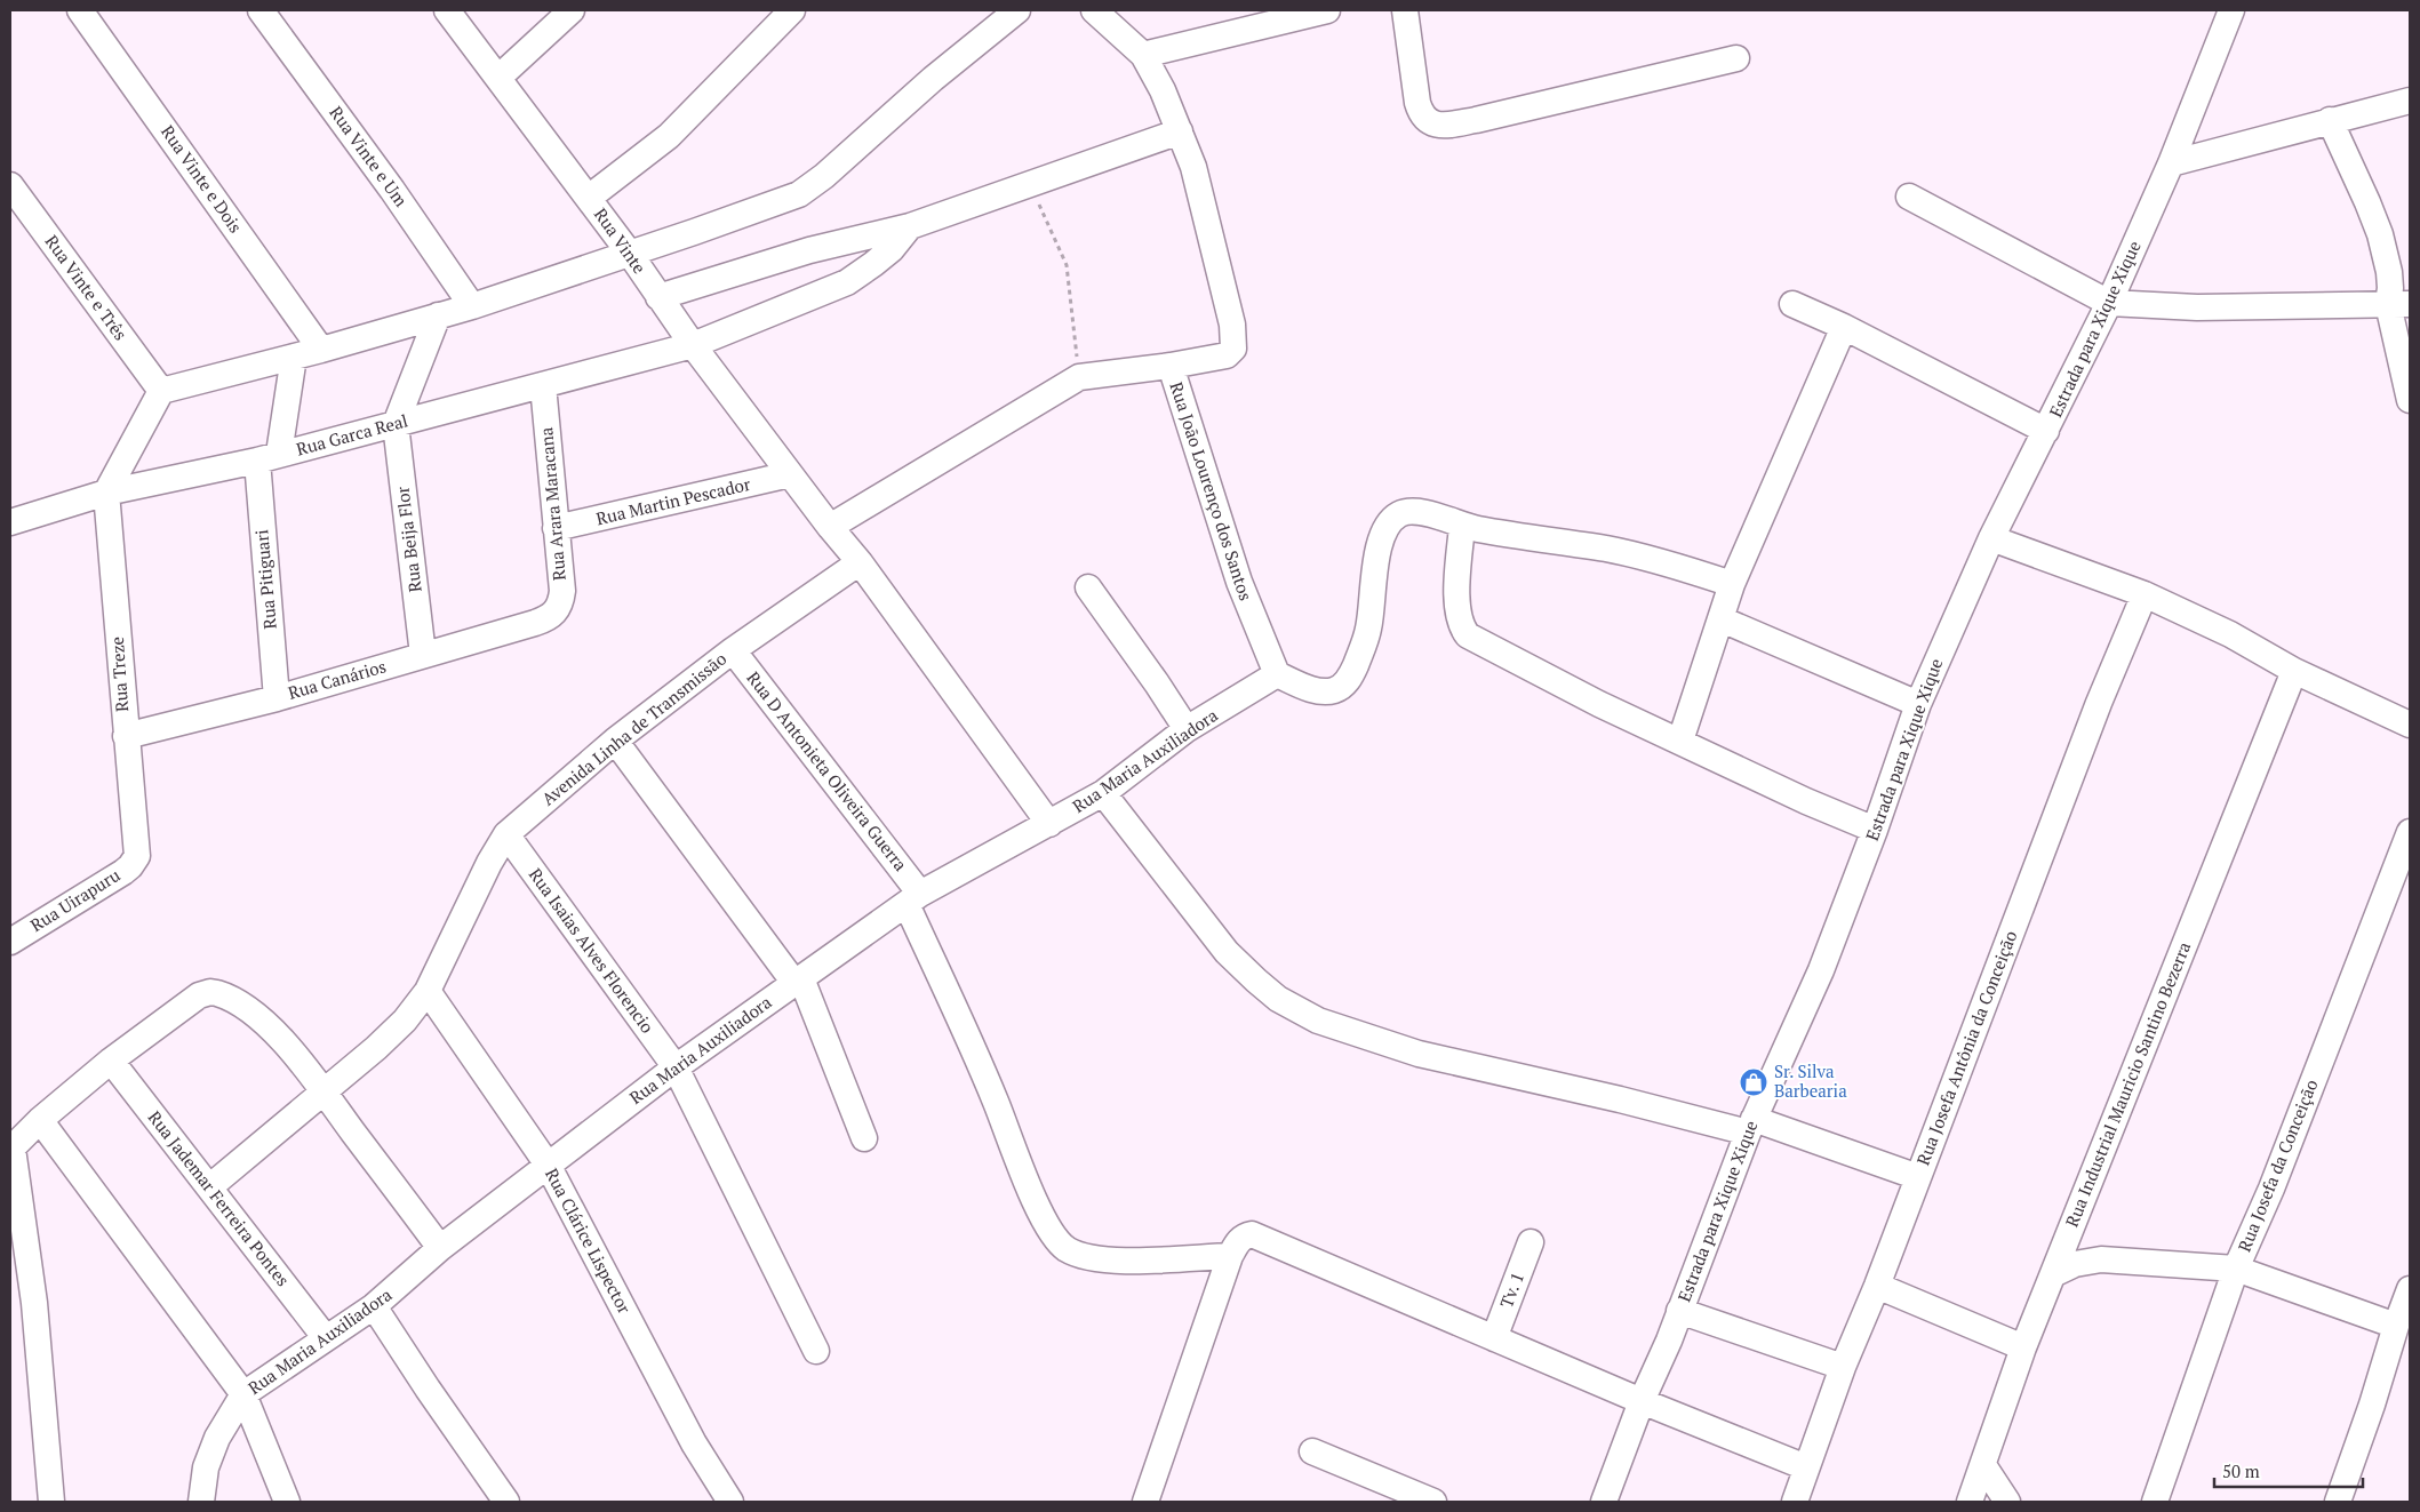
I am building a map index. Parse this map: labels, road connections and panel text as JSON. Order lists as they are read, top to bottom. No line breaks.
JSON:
{"streets":{"street":["Rua Vinte e Um","Rua Vinte e Dois","Rua Vinte","Rua Vinte e Três","Estrada para Xique Xique","Rua Garca Real","Rua João Lourenço dos Santos","Rua Martin Pescador","Rua Arara Maracana","Rua Beija Flor","Rua Pitiguari","Rua Treze","Rua Canários","Avenida Linha de Transmissão","Rua Maria Auxiliadora","Rua D Antonieta Oliveira Guerra","Rua Uirapuru","Rua Isaias Alves Florencio","Rua Josefa Antônia da Conceição","Rua Industrial Mauricio Santino Bezerra","Rua Josefa da Conceição","Rua Jademar Ferreira Pontes","Rua Clárice Lispector","Tv. 1"]},"crossings":[["Rua Vinte","Rua Garca Real"],["Rua Vinte","Rua Martin Pescador"],["Rua Vinte","Avenida Linha de Transmissão"],["Rua Vinte","Rua Maria Auxiliadora"],["Rua Garca Real","Rua Arara Maracana"],["Rua Garca Real","Rua Beija Flor"],["Rua Garca Real","Rua Pitiguari"],["Rua Garca Real","Rua Treze"],["Rua João Lourenço dos Santos","Rua Maria Auxiliadora"],["Rua Martin Pescador","Rua Arara Maracana"],["Rua Arara Maracana","Rua Canários"],["Rua Beija Flor","Rua Canários"],["Rua Pitiguari","Rua Canários"],["Rua Treze","Rua Canários"],["Rua Treze","Rua Uirapuru"],["Avenida Linha de Transmissão","Rua D Antonieta Oliveira Guerra"],["Avenida Linha de Transmissão","Rua Isaias Alves Florencio"],["Avenida Linha de Transmissão","Rua Jademar Ferreira Pontes"],["Avenida Linha de Transmissão","Rua Clárice Lispector"],["Rua Maria Auxiliadora","Rua D Antonieta Oliveira Guerra"],["Rua Maria Auxiliadora","Rua Isaias Alves Florencio"],["Rua Maria Auxiliadora","Rua Jademar Ferreira Pontes"],["Rua Maria Auxiliadora","Rua Clárice Lispector"]],"places":{"shop":["Sr. Silva Barbearia"]},"scale_bar":"50 m"}
